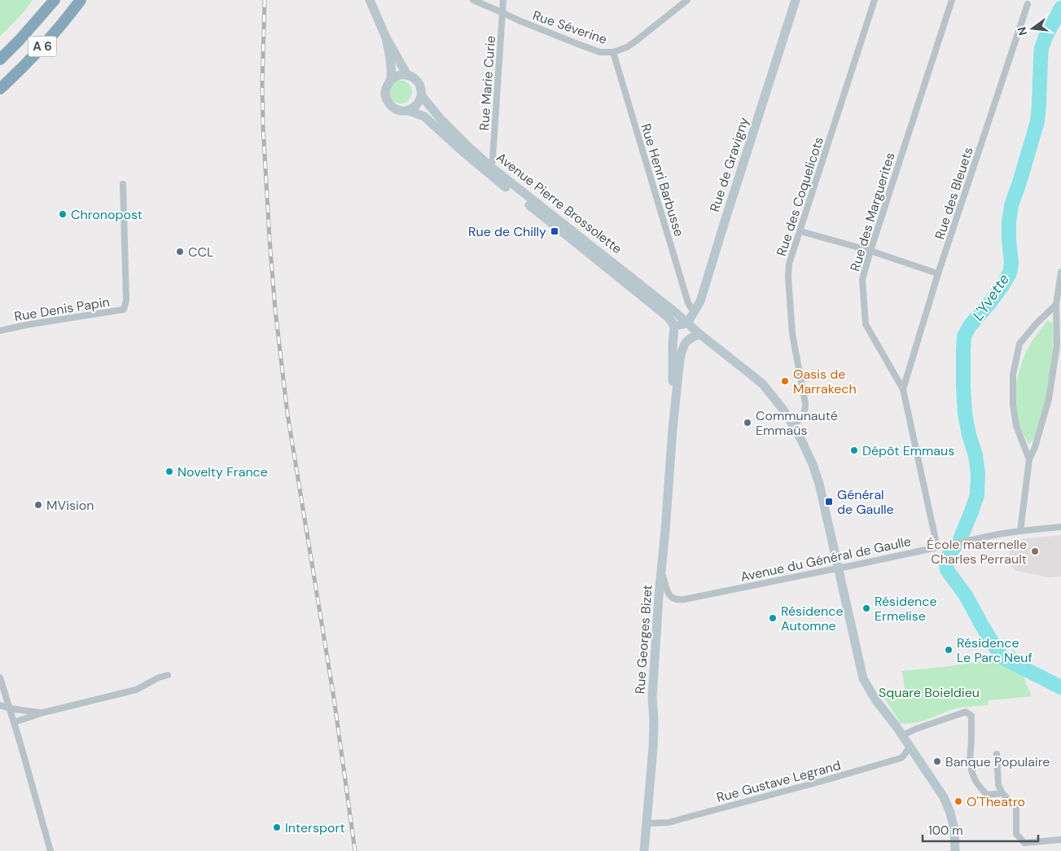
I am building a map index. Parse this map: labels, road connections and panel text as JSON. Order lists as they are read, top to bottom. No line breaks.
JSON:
{"streets":{"highway":["A 6"],"main road":["Rue de Gravigny","Avenue Pierre Brossolette","Rue Georges Bizet"],"street":["Rue Séverine","Rue Marie Curie","Rue Henri Barbusse","Rue des Bleuets","Rue des Coquelicots","Rue des Marguerites","Rue Denis Papin","Avenue du Général de Gaulle","Rue Gustave Legrand"]},"crossings":[["Rue Séverine","Rue Marie Curie"],["Rue Séverine","Rue Henri Barbusse"],["Rue Marie Curie","Avenue Pierre Brossolette"],["Rue de Gravigny","Rue Henri Barbusse"],["Rue de Gravigny","Avenue Pierre Brossolette"],["Rue des Bleuets","Rue des Marguerites"],["Rue des Coquelicots","Avenue Pierre Brossolette"],["Avenue Pierre Brossolette","Avenue du Général de Gaulle"],["Avenue Pierre Brossolette","Rue Georges Bizet"],["Rue des Marguerites","Avenue du Général de Gaulle"],["Avenue du Général de Gaulle","Rue Georges Bizet"],["Rue Georges Bizet","Rue Gustave Legrand"]],"water":["L'Yvette"],"parks":["Square Boieldieu"],"places":{"other":["Chronopost","CCL","Oasis de Marrakech","Communauté Emmaüs","Dépôt Emmaus","Novelty France","MVision","École maternelle Charles Perrault","Résidence Ermelise","Résidence Automne","Résidence Le Parc Neuf","Banque Populaire","O'Theatro","Intersport"],"transit":["Rue de Chilly","Général de Gaulle"]},"scale_bar":"100 m","north":"left"}
